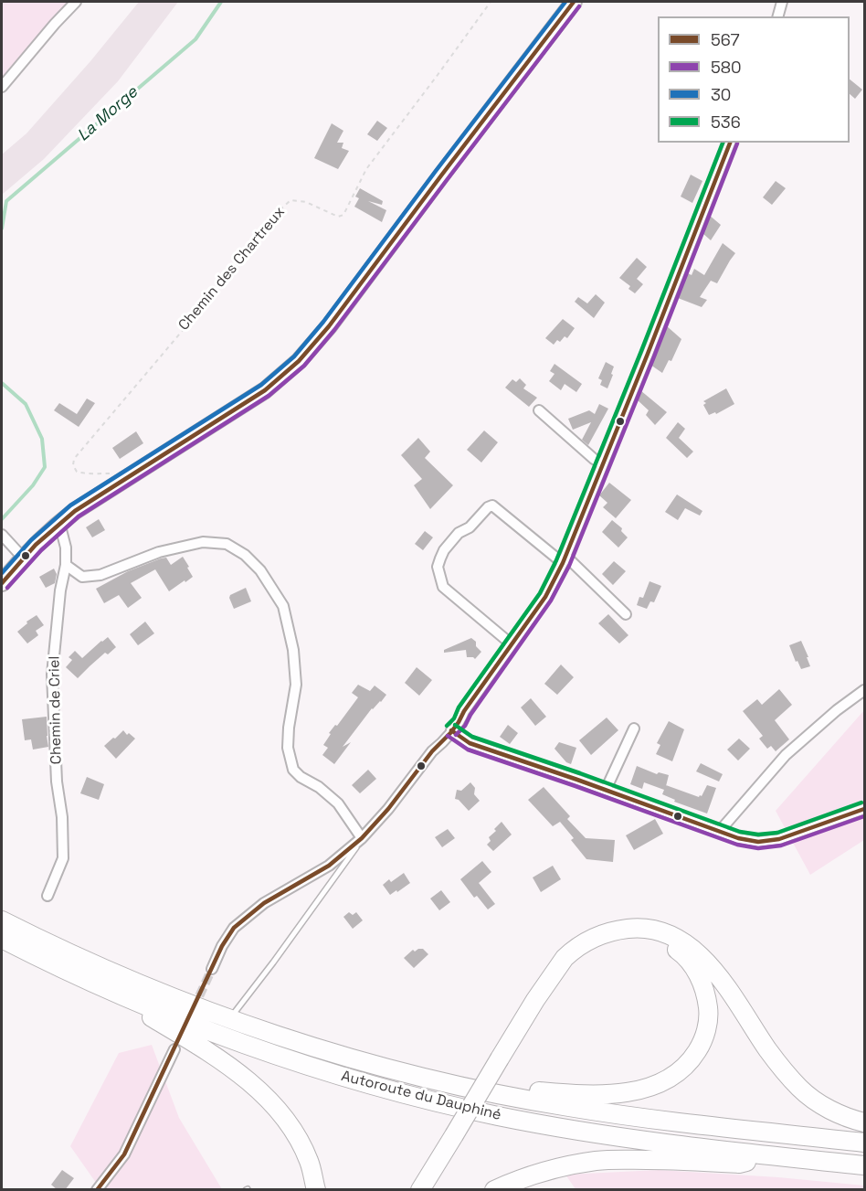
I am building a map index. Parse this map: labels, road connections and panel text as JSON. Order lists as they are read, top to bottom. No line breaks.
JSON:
{"streets":{"highway":["Autoroute du Dauphiné"],"street":["Chemin de Criel"],"path":["Chemin des Chartreux"]},"water":["La Morge"],"lines":["transit line 567","transit line 30","transit line 580","transit line 536"],"legend":["567","580","30","536"]}
